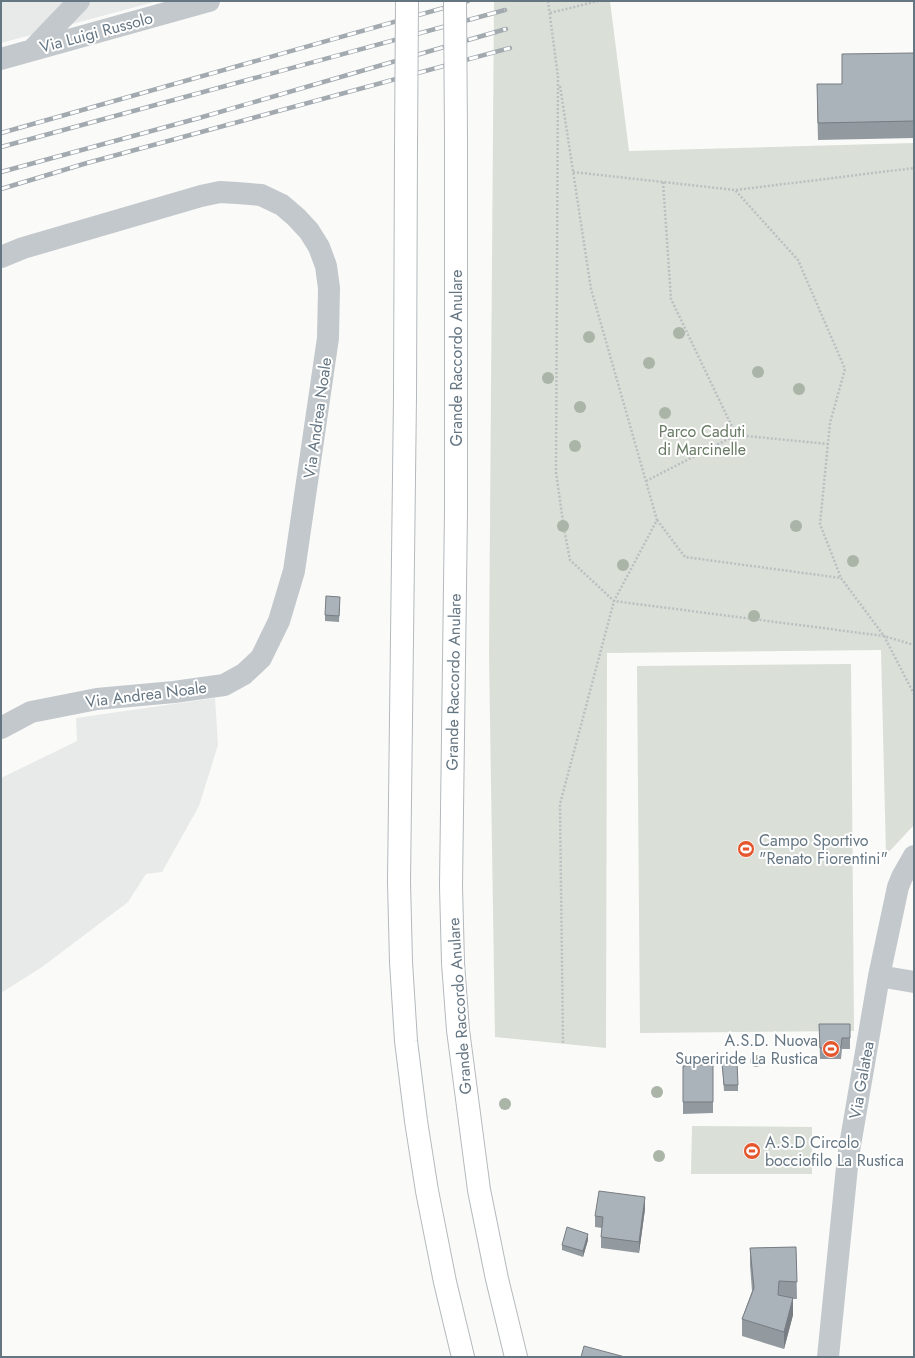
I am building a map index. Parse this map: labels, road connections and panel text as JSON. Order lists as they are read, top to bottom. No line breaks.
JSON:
{"streets":{"highway":["Grande Raccordo Anulare"],"street":["Via Luigi Russolo","Via Andrea Noale","Via Galatea"]},"parks":["Parco Caduti di Marcinelle"],"places":{"sports":["Campo Sportivo \"Renato Fiorentini\"","A.S.D. Nuova Superiride La Rustica","A.S.D Circolo bocciofilo La Rustica"]}}
